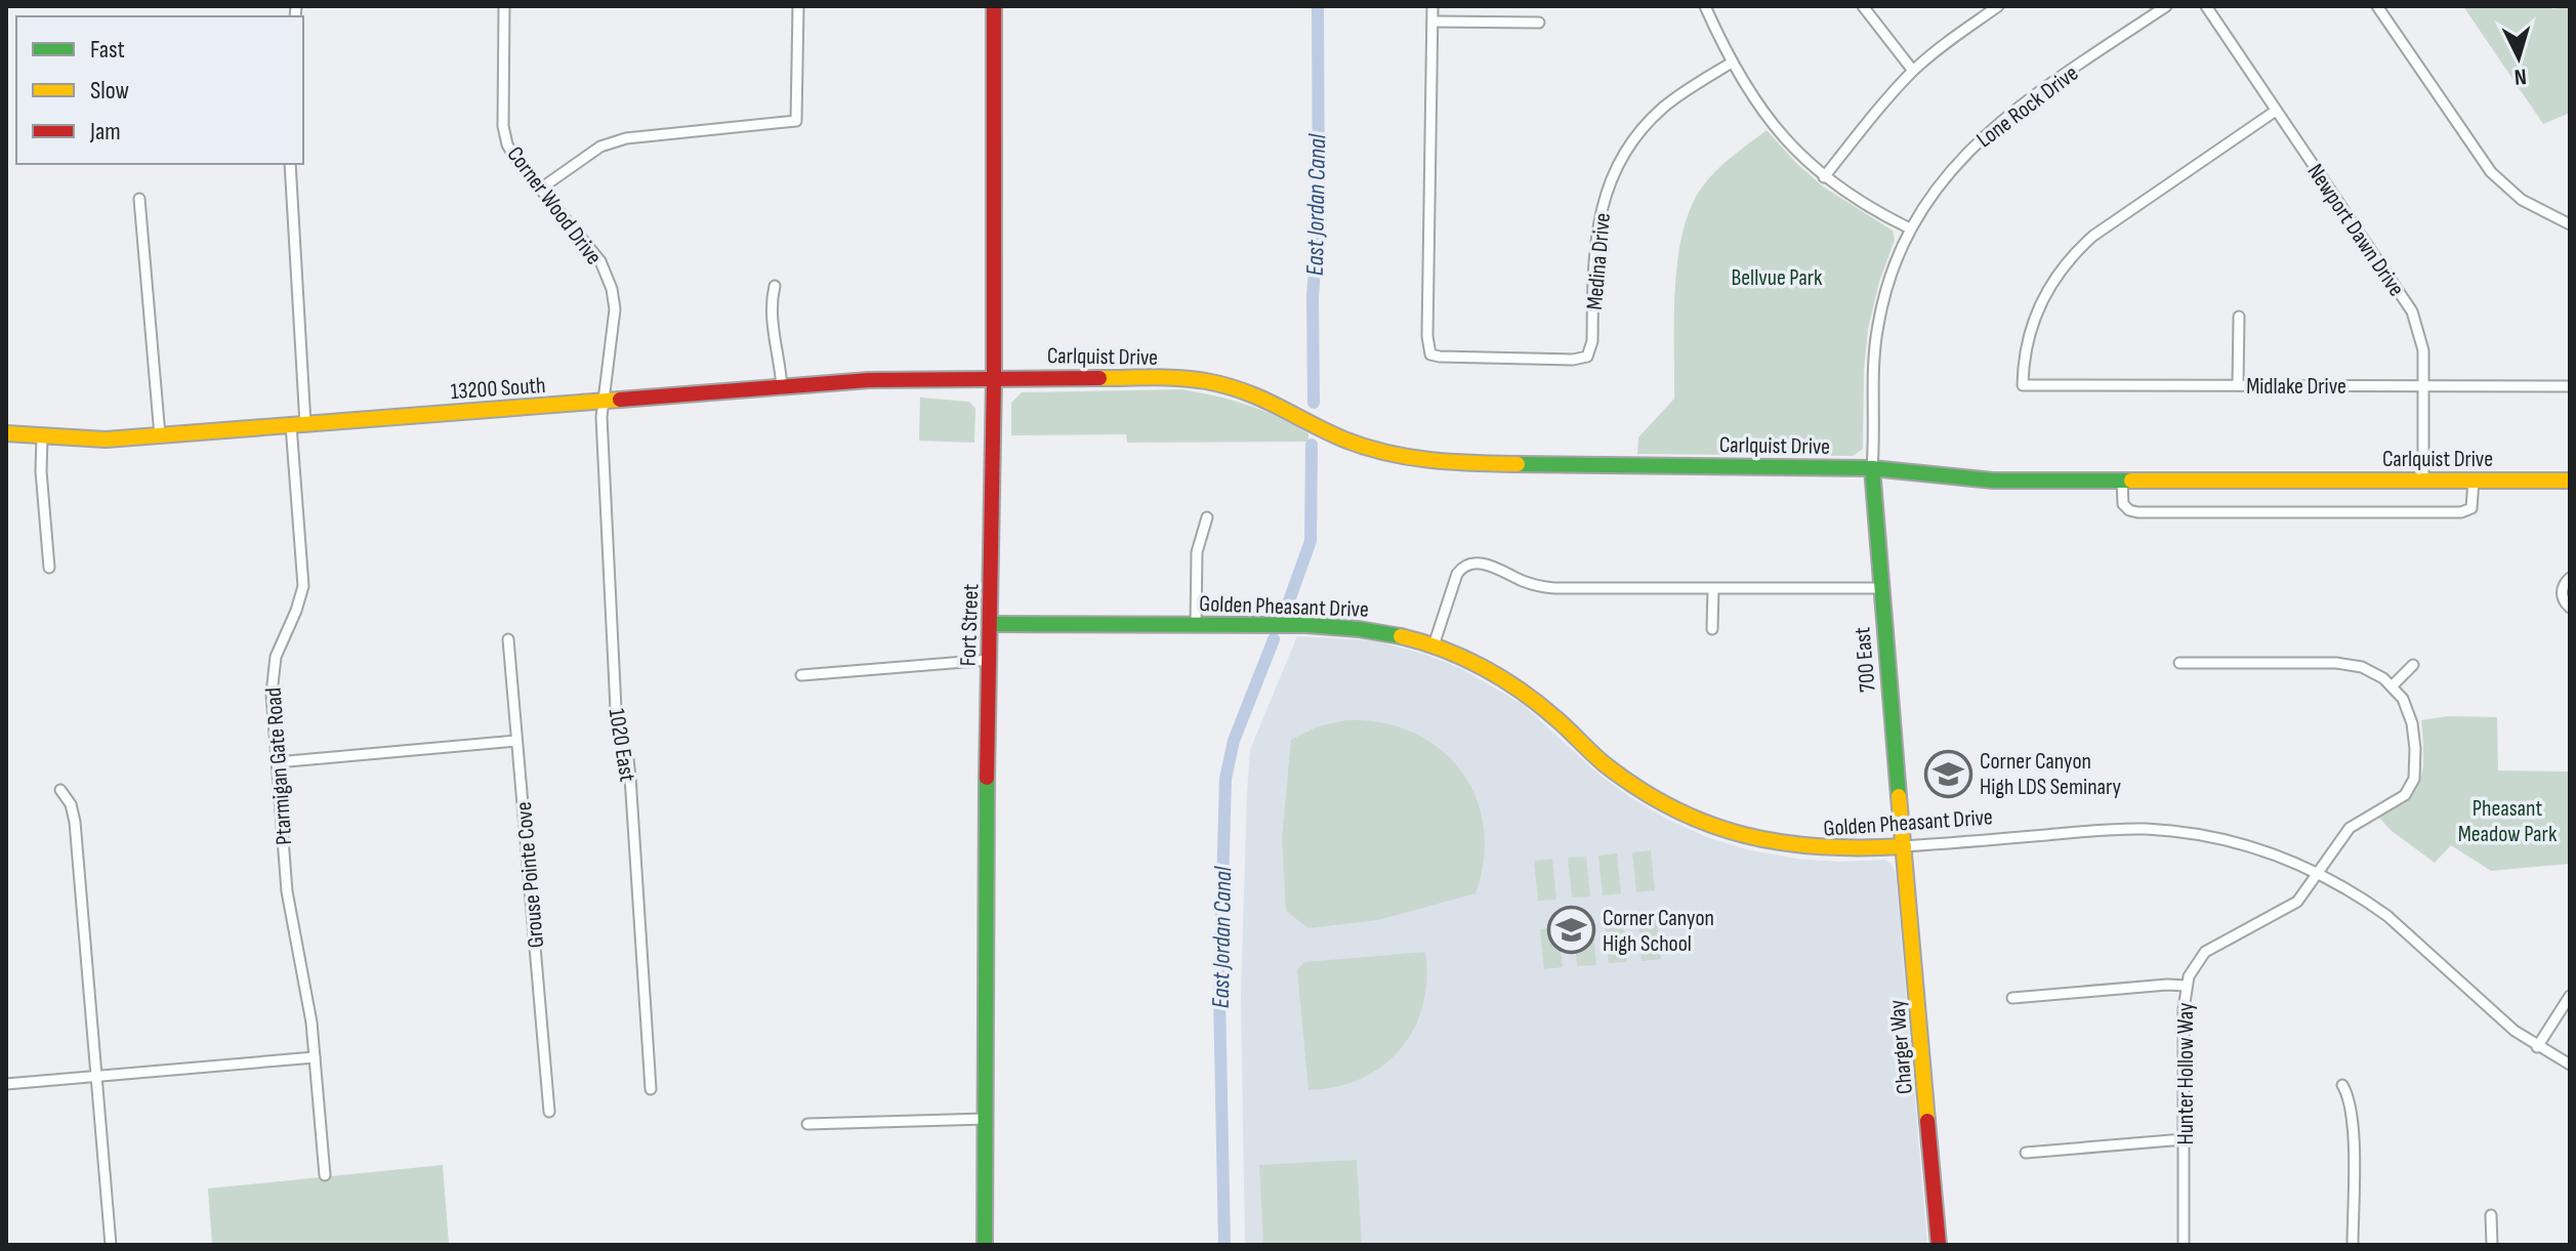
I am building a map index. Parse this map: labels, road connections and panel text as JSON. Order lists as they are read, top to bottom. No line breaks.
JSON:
{"streets":{"street":["Lone Rock Drive","Corner Wood Drive","Newport Dawn Drive","Medina Drive","Carlquist Drive","Midlake Drive","13200 South","Golden Pheasant Drive","Fort Street","700 East","1020 East","Ptarmigan Gate Road","Grouse Pointe Cove","Charger Way","Hunter Hollow Way"]},"crossings":[["Lone Rock Drive","Carlquist Drive"],["Lone Rock Drive","700 East"],["Corner Wood Drive","13200 South"],["Corner Wood Drive","1020 East"],["Newport Dawn Drive","Carlquist Drive"],["Newport Dawn Drive","Midlake Drive"],["Carlquist Drive","13200 South"],["Carlquist Drive","Fort Street"],["Carlquist Drive","700 East"],["13200 South","Fort Street"],["13200 South","1020 East"],["13200 South","Ptarmigan Gate Road"],["Golden Pheasant Drive","Fort Street"],["Golden Pheasant Drive","700 East"],["Golden Pheasant Drive","Charger Way"],["Golden Pheasant Drive","Hunter Hollow Way"],["700 East","Charger Way"]],"water":["East Jordan Canal"],"parks":["Bellvue Park","Pheasant Meadow Park"],"places":{"school or university":["Corner Canyon High LDS Seminary","Corner Canyon High School"]},"legend":["Fast","Slow","Jam"],"north":"bottom"}
